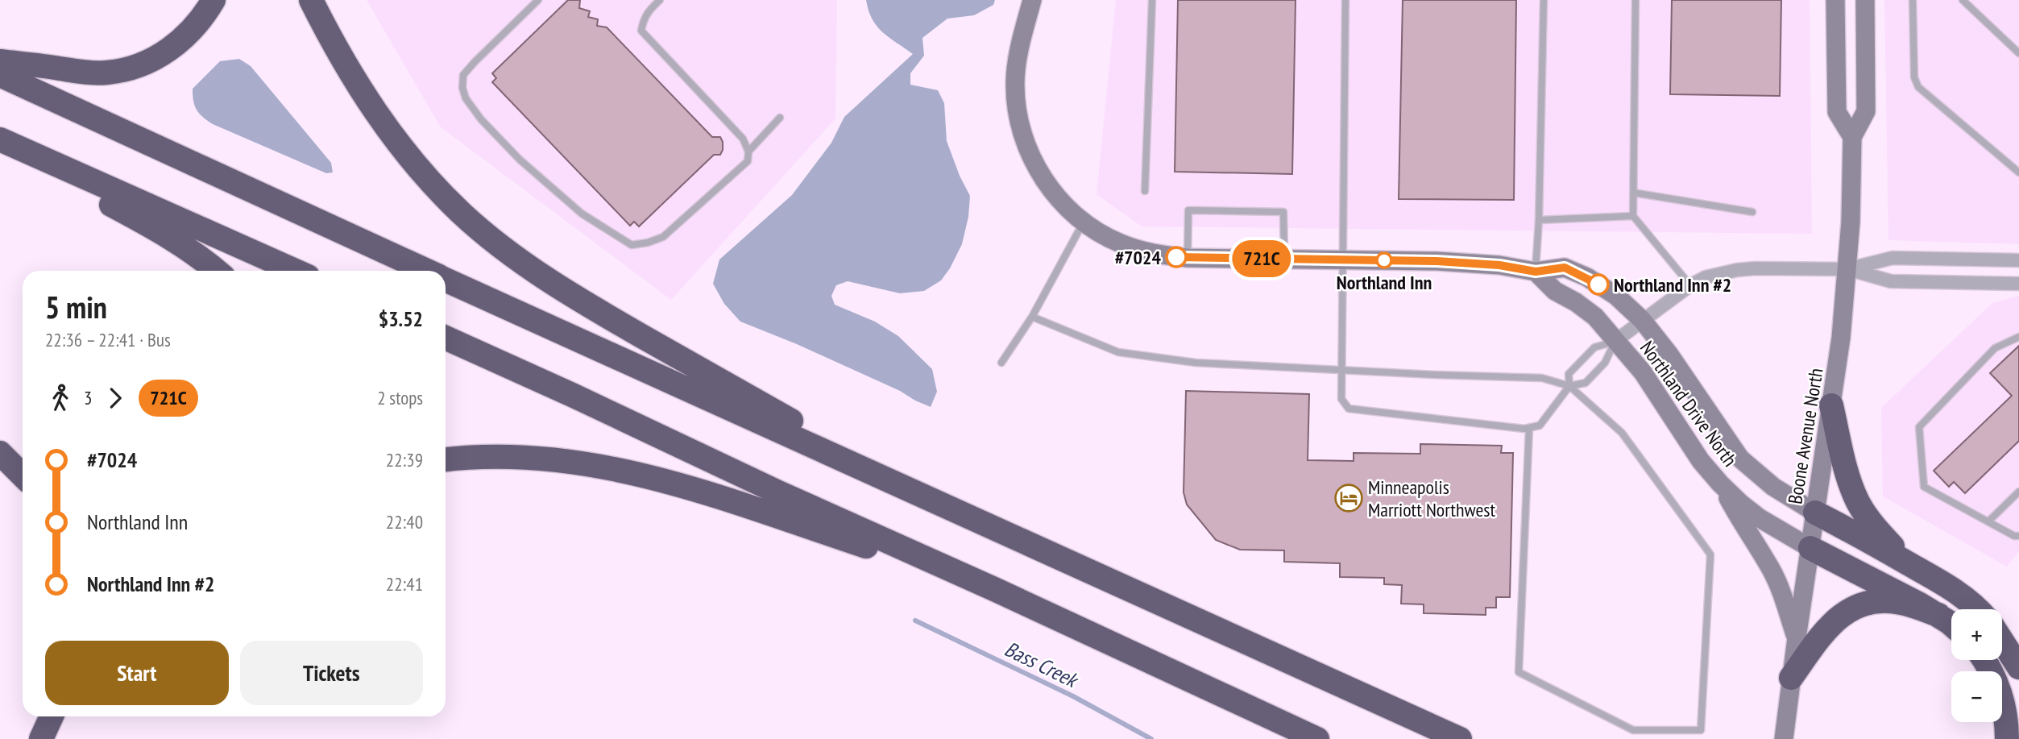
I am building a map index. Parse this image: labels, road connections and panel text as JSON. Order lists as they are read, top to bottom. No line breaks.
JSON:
{"streets":{"street":["Northland Drive North","Boone Avenue North"]},"crossings":[["Northland Drive North","Boone Avenue North"]],"water":["Bass Creek"],"places":{"other":["#7024","Northland Inn","Northland Inn #2"],"hotel":["Minneapolis Marriott Northwest"]},"lines":["bus line 721C"],"page":{"on_map":"721C","heading":["5 min","22:36 – 22:41 · Bus","$3.52"],"legs":["3","721C","2 stops"],"list":[{"name":"#7024","value":"22:39"},{"name":"Northland Inn","value":"22:40"},{"name":"Northland Inn #2","value":"22:41"}],"map_buttons":["+","−"],"buttons":["Start","Tickets"]}}
